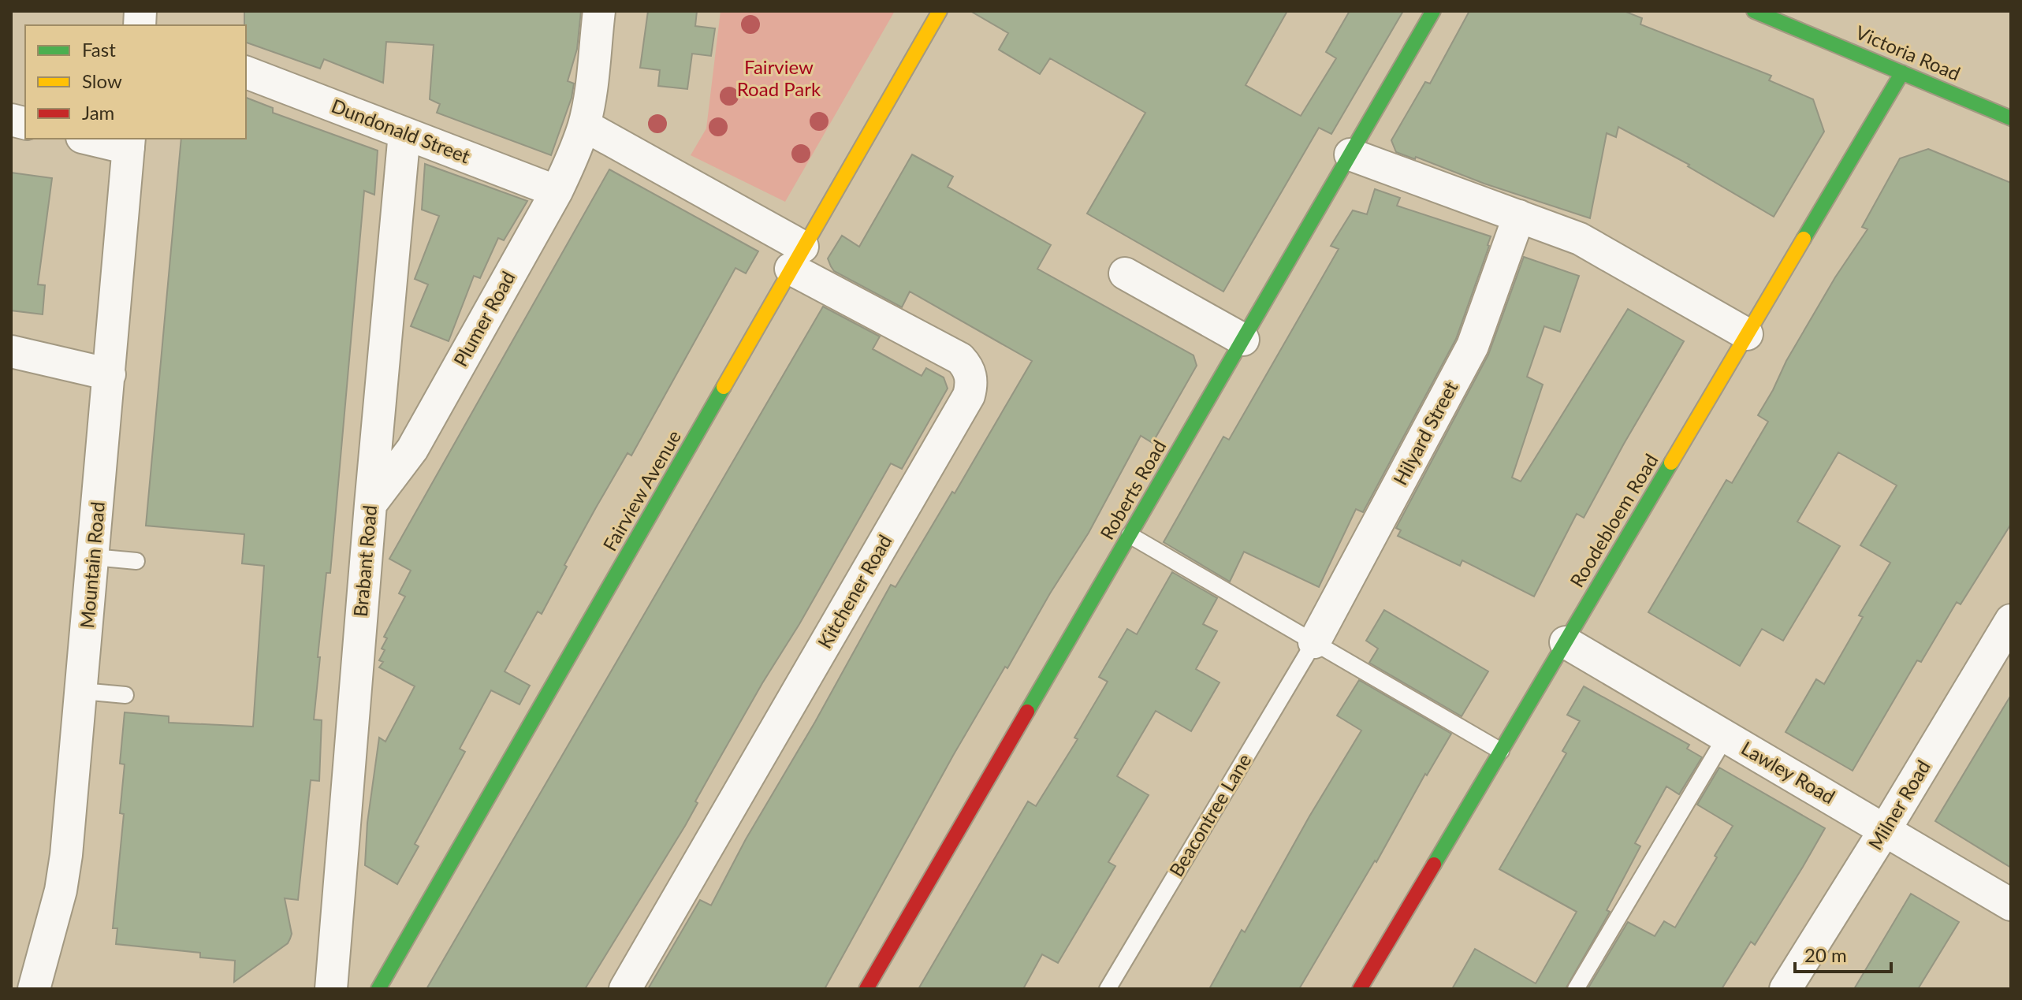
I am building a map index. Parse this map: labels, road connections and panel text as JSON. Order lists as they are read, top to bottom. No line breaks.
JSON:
{"streets":{"street":["Victoria Road","Dundonald Street","Plumer Road","Hilyard Street","Roberts Road","Fairview Avenue","Roodebloem Road","Brabant Road","Mountain Road","Kitchener Road","Lawley Road","Milner Road"],"lane":["Beacontree Lane"]},"crossings":[["Victoria Road","Roodebloem Road"],["Dundonald Street","Plumer Road"],["Dundonald Street","Brabant Road"],["Plumer Road","Brabant Road"],["Hilyard Street","Beacontree Lane"],["Fairview Avenue","Kitchener Road"],["Roodebloem Road","Lawley Road"],["Lawley Road","Milner Road"]],"parks":["Fairview Road Park"],"legend":["Fast","Slow","Jam"],"scale_bar":"20 m"}
